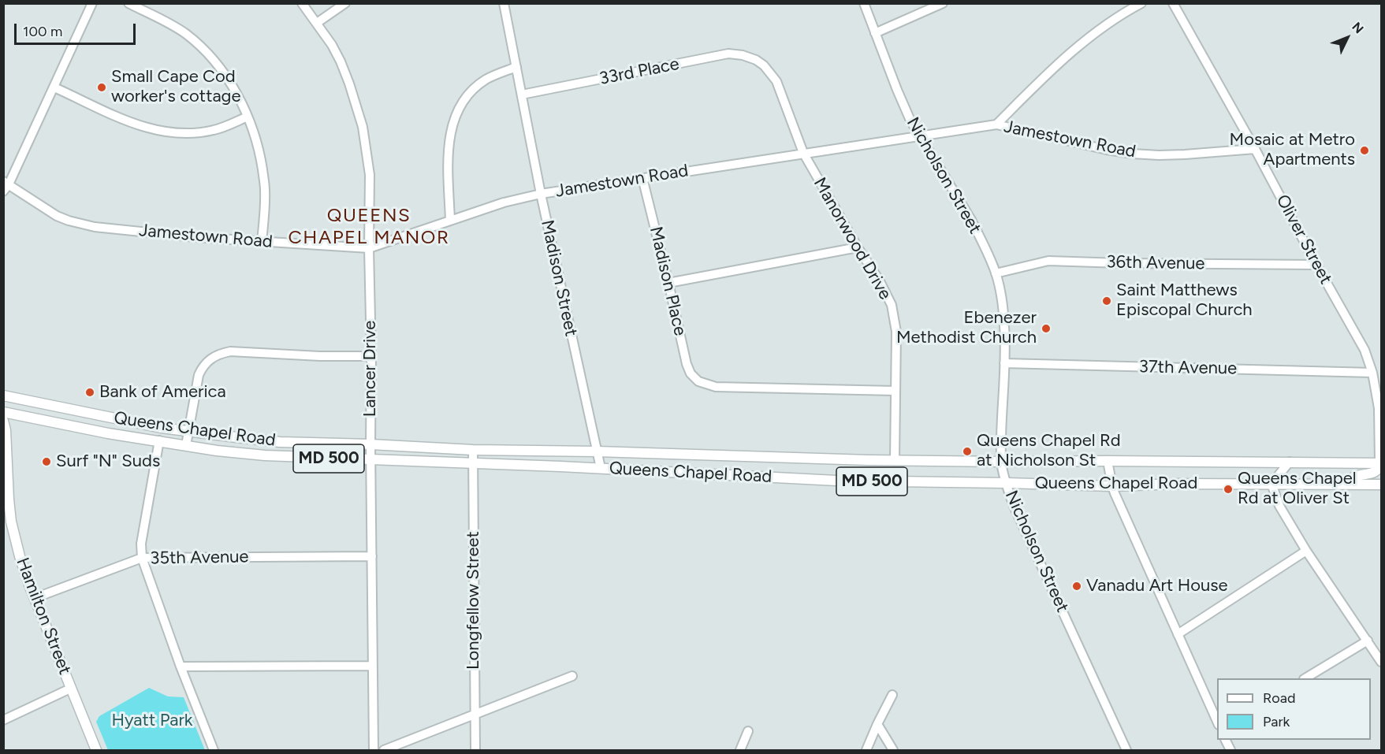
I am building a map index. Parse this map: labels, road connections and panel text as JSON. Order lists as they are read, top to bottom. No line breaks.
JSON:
{"streets":{"main road":["Queens Chapel Road","MD 500","Hamilton Street"],"street":["33rd Place","Jamestown Road","Nicholson Street","Manorwood Drive","Oliver Street","36th Avenue","Madison Street","Madison Place","37th Avenue","Lancer Drive","35th Avenue","Longfellow Street"]},"crossings":[["33rd Place","Manorwood Drive"],["33rd Place","Madison Street"],["Jamestown Road","Nicholson Street"],["Jamestown Road","Manorwood Drive"],["Jamestown Road","Oliver Street"],["Jamestown Road","Madison Street"],["Jamestown Road","Madison Place"],["Jamestown Road","Lancer Drive"],["Nicholson Street","36th Avenue"],["Nicholson Street","37th Avenue"],["Nicholson Street","Queens Chapel Road"],["Manorwood Drive","Madison Place"],["Manorwood Drive","Queens Chapel Road"],["Oliver Street","36th Avenue"],["Oliver Street","37th Avenue"],["Oliver Street","Queens Chapel Road"],["Madison Street","Queens Chapel Road"],["Lancer Drive","Queens Chapel Road"],["Lancer Drive","35th Avenue"],["Queens Chapel Road","Longfellow Street"],["35th Avenue","Hamilton Street"]],"districts":["QUEENS CHAPEL MANOR"],"parks":["Hyatt Park"],"places":["Small Cape Cod worker's cottage","Mosaic at Metro Apartments","Saint Matthews Episcopal Church","Ebenezer Methodist Church","Bank of America","Queens Chapel Rd at Nicholson St","Surf \"N\" Suds","Queens Chapel Rd at Oliver St","Vanadu Art House"],"legend":["Road","Park"],"scale_bar":"100 m","north":"top right"}
